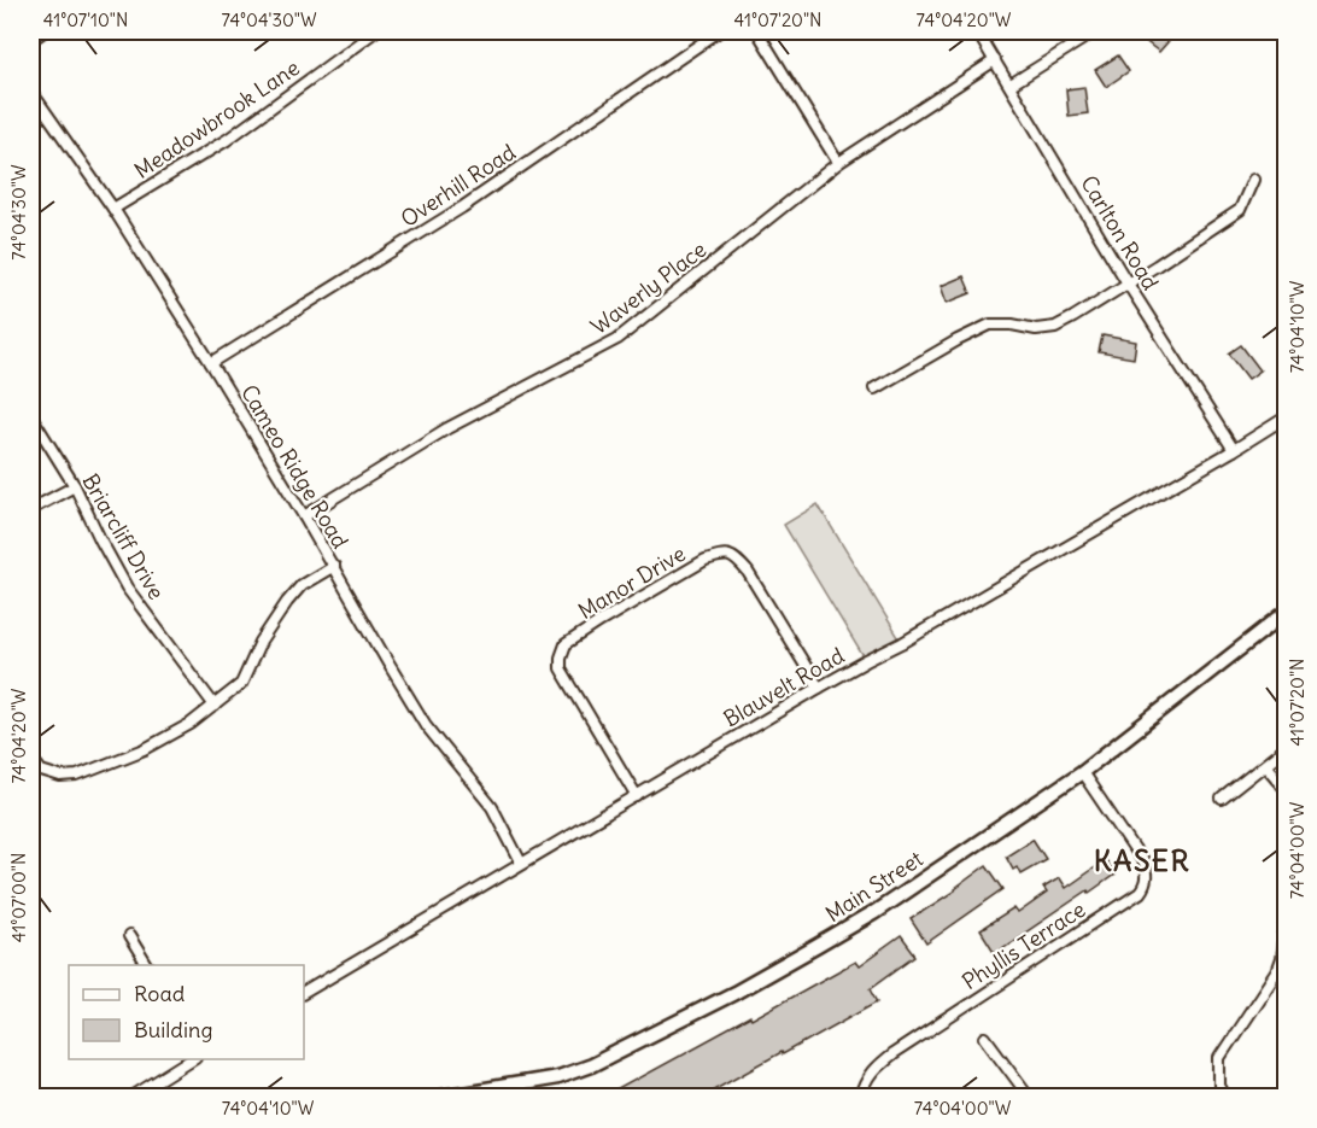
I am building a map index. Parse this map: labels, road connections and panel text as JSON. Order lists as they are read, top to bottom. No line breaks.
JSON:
{"streets":{"main road":["Main Street"],"street":["Meadowbrook Lane","Overhill Road","Carlton Road","Waverly Place","Cameo Ridge Road","Briarcliff Drive","Manor Drive","Blauvelt Road","Phyllis Terrace"]},"crossings":[["Meadowbrook Lane","Cameo Ridge Road"],["Overhill Road","Cameo Ridge Road"],["Carlton Road","Waverly Place"],["Carlton Road","Blauvelt Road"],["Waverly Place","Cameo Ridge Road"],["Cameo Ridge Road","Blauvelt Road"],["Manor Drive","Blauvelt Road"],["Main Street","Phyllis Terrace"]],"districts":["KASER"],"legend":["Road","Building"],"coordinates":["41°07'10\"N","74°04'30\"W","41°07'20\"N","74°04'20\"W","74°04'10\"W","74°04'00\"W","41°07'00\"N"]}
